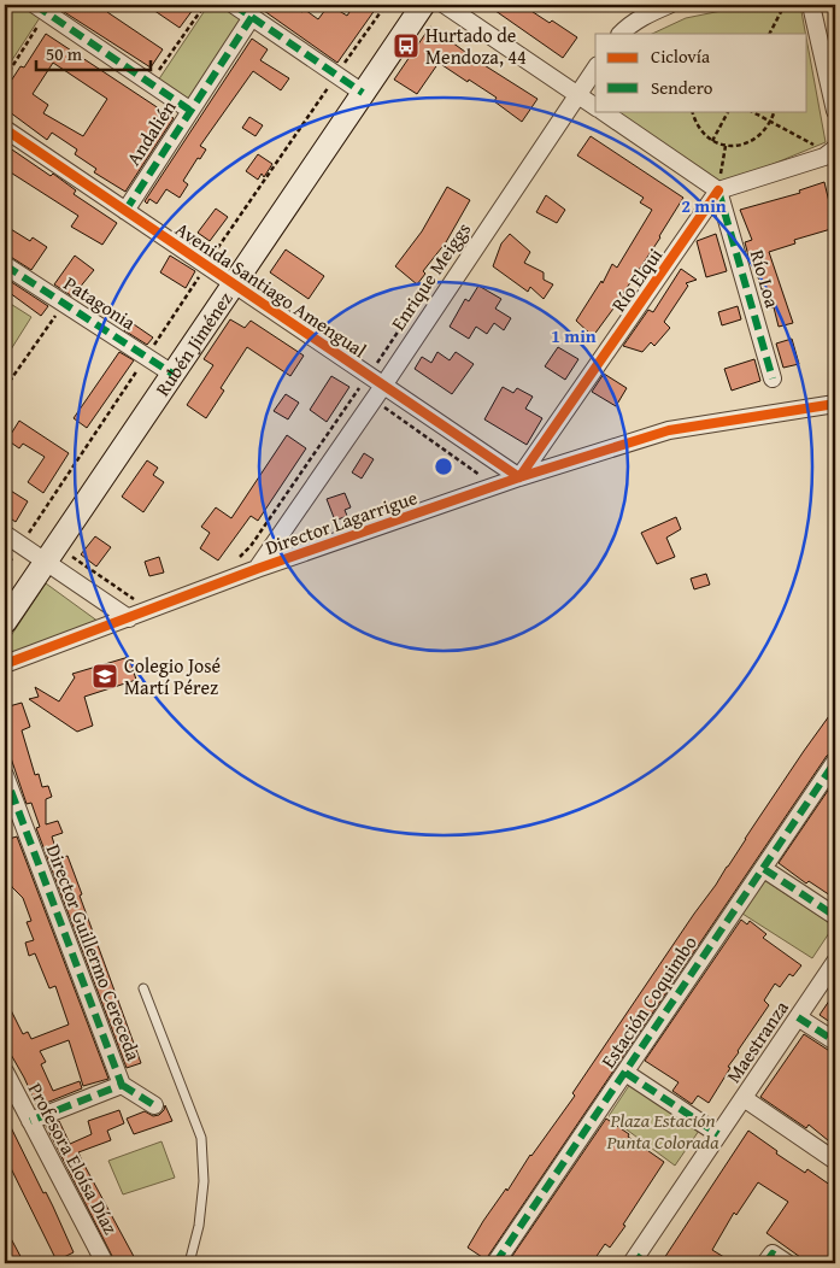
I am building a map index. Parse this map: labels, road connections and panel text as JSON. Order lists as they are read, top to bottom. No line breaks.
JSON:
{"streets":{"main road":["Rubén Jiménez"],"street":["Andalién","Enrique Meiggs","Río Loa","Río Elqui","Avenida Santiago Amengual","Patagonia","Director Lagarrigue","Director Guillermo Cereceda","Estación Coquimbo","Maestranza","Profesora Eloísa Díaz"]},"crossings":[["Andalién","Avenida Santiago Amengual"],["Enrique Meiggs","Avenida Santiago Amengual"],["Enrique Meiggs","Director Lagarrigue"],["Río Loa","Río Elqui"],["Río Elqui","Avenida Santiago Amengual"],["Río Elqui","Director Lagarrigue"],["Avenida Santiago Amengual","Rubén Jiménez"],["Avenida Santiago Amengual","Director Lagarrigue"],["Patagonia","Rubén Jiménez"],["Director Guillermo Cereceda","Profesora Eloísa Díaz"]],"parks":["Plaza Estación Punta Colorada"],"places":{"bus stop":["Hurtado de Mendoza, 44"],"school or university":["Colegio José Martí Pérez"]},"legend":["Ciclovía","Sendero"],"scale_bar":"50 m","rings":["2 min","1 min"]}
